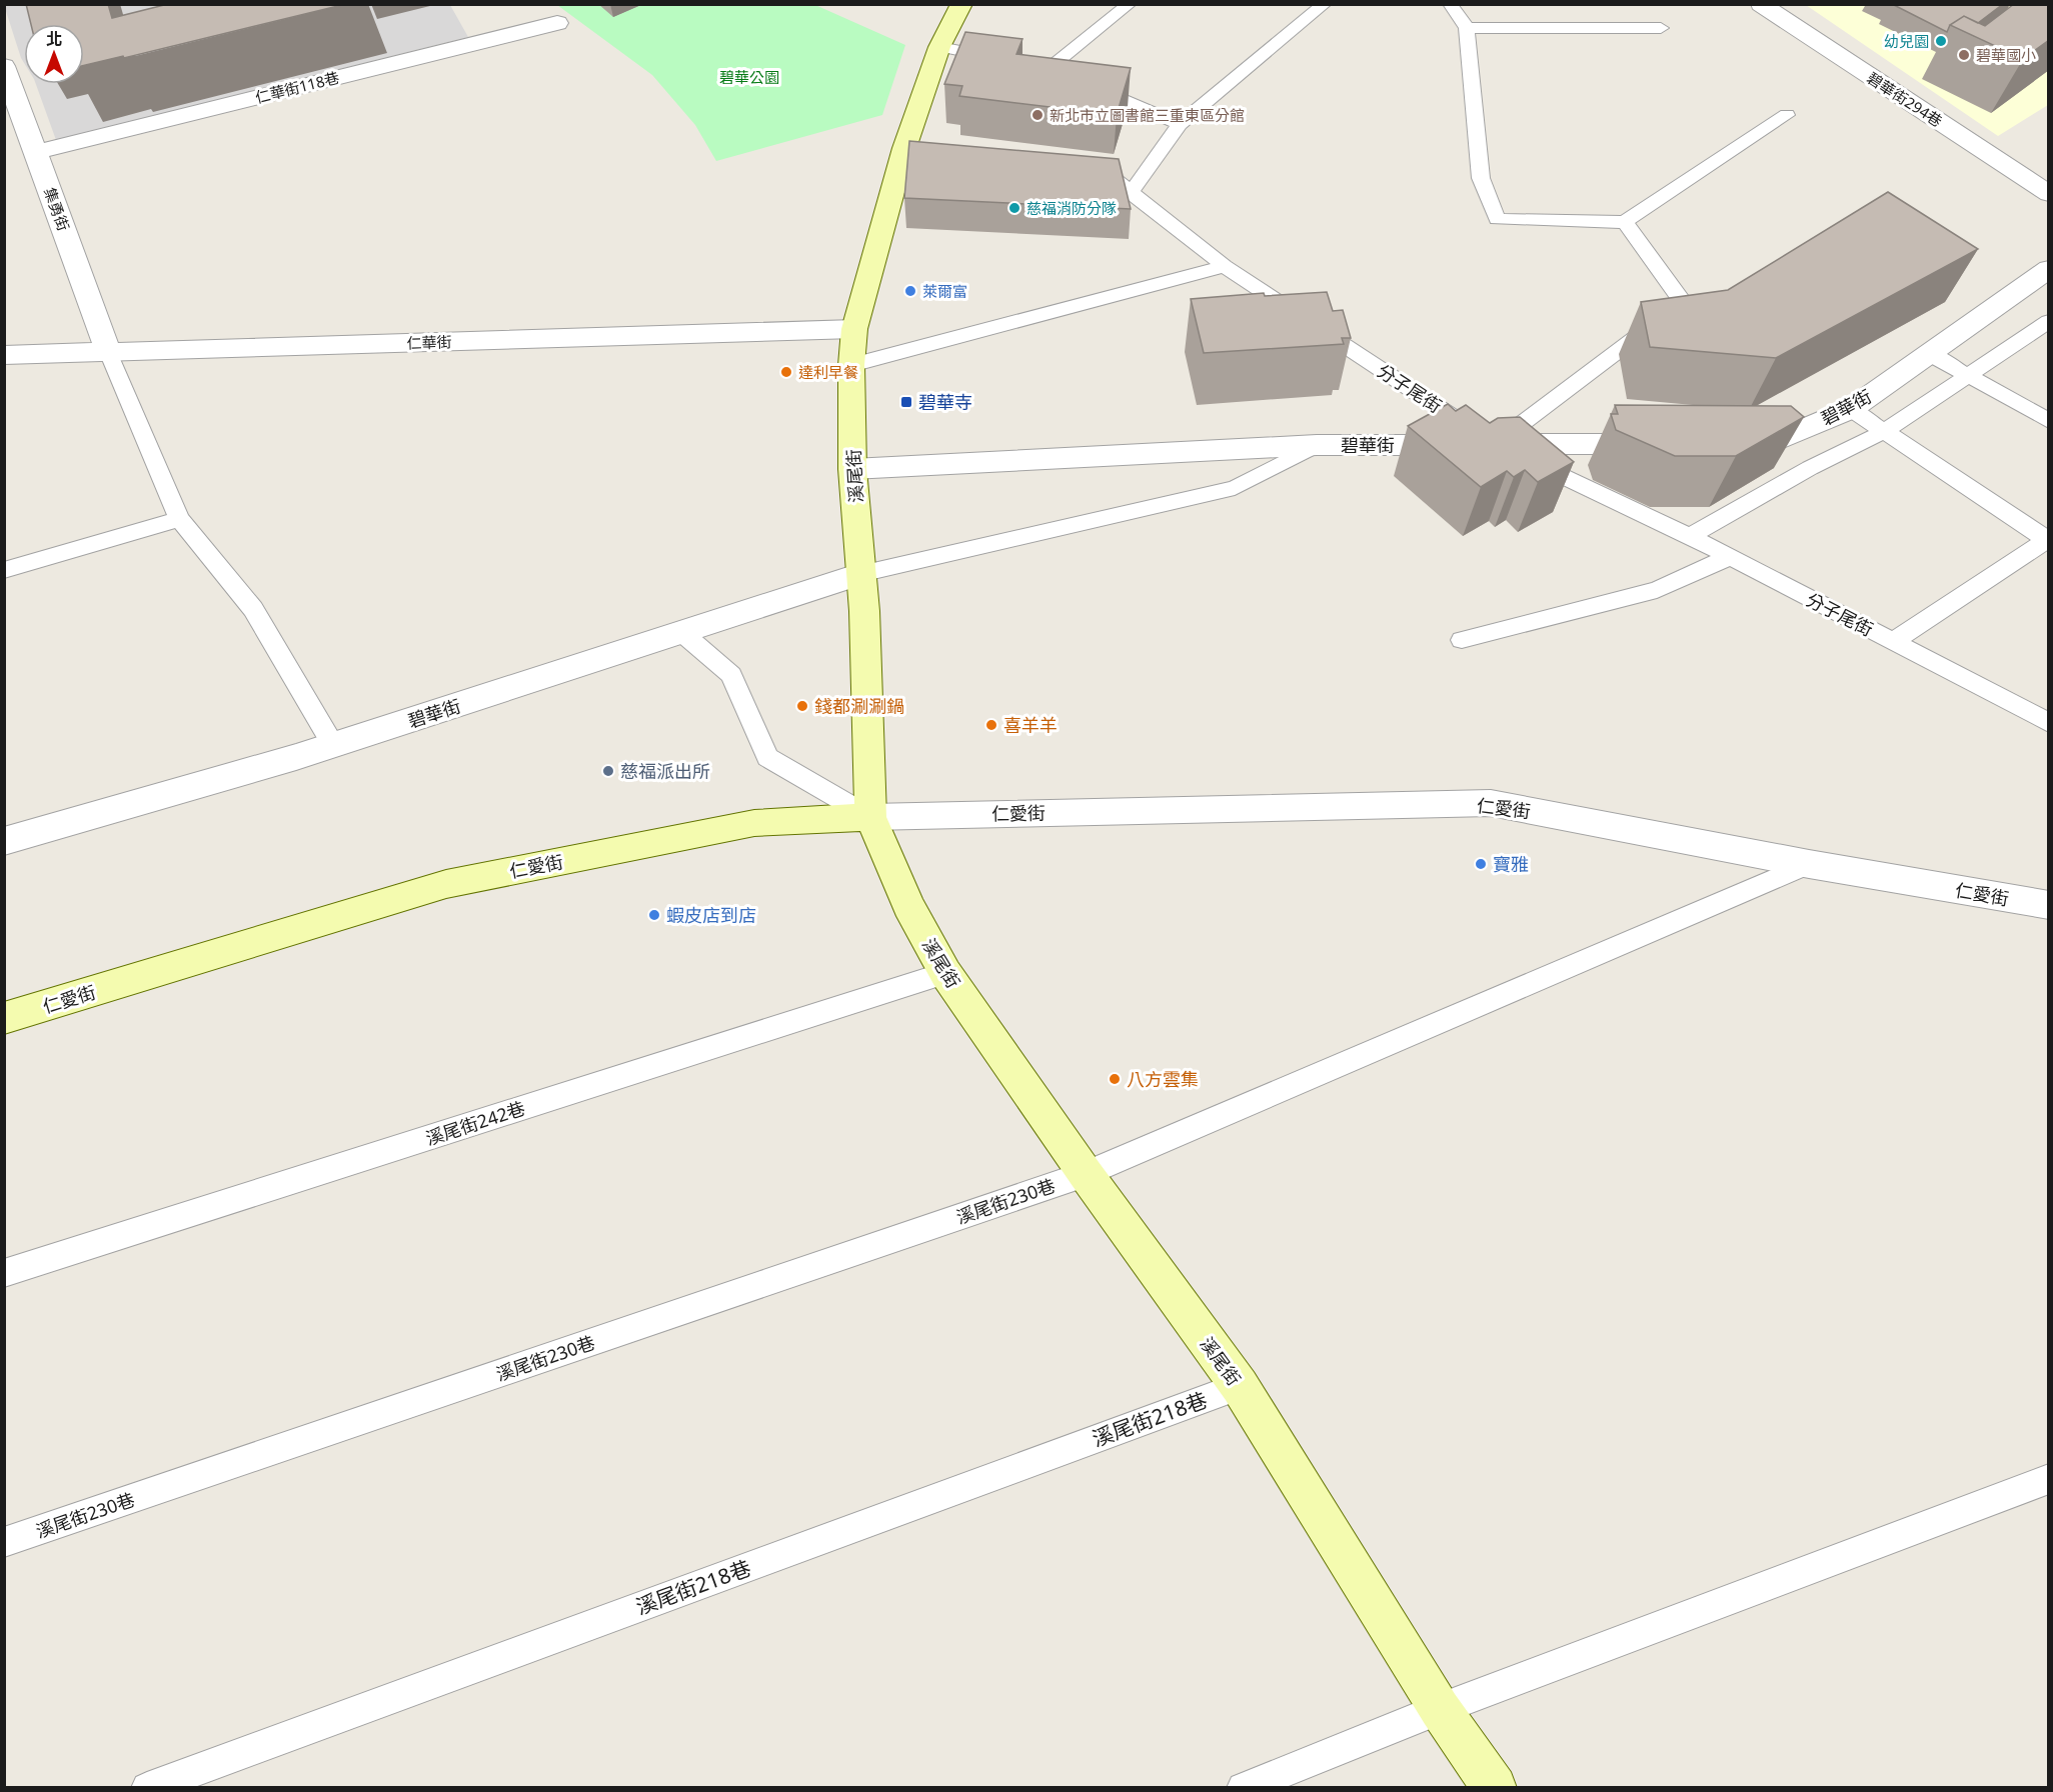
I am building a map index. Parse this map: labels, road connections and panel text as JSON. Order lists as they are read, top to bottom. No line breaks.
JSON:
{"streets":{"street":["仁華街118巷","碧華街294巷","集勇街","仁華街","碧華街","溪尾街","仁愛街"],"lane":["分子尾街","溪尾街242巷","溪尾街230巷","溪尾街218巷"]},"crossings":[["仁華街118巷","集勇街"],["集勇街","仁華街"],["仁華街","溪尾街"],["分子尾街","碧華街"],["碧華街","溪尾街"],["溪尾街","仁愛街"],["溪尾街","溪尾街242巷"],["溪尾街","溪尾街230巷"],["溪尾街","溪尾街218巷"],["仁愛街","溪尾街230巷"]],"parks":["碧華公園"],"places":{"other":["幼兒園","碧華國小","新北市立圖書館三重東區分館","慈福消防分隊","萊爾富","達利早餐","錢都涮涮鍋","喜羊羊","慈福派出所","寶雅","蝦皮店到店","八方雲集"],"transit":["碧華寺"]},"north":"top"}
